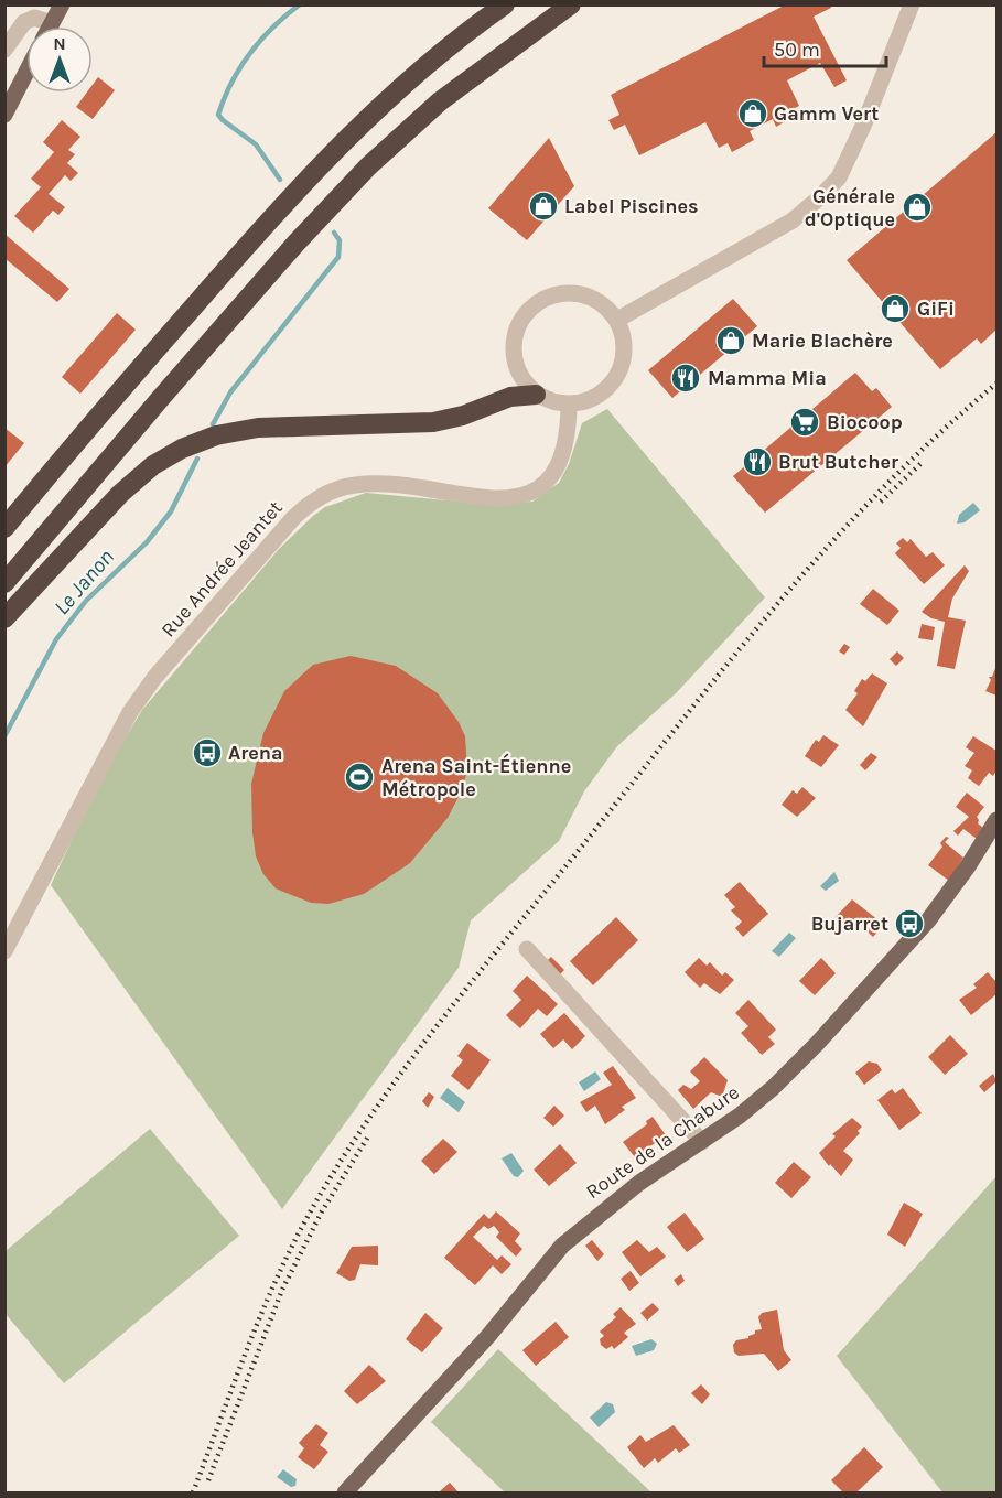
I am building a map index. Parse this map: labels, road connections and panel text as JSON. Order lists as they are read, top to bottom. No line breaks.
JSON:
{"streets":{"main road":["Route de la Chabure"],"street":["Rue Andrée Jeantet"]},"water":["Le Janon"],"places":{"shop":["Gamm Vert","Label Piscines","Générale d'Optique","GiFi","Marie Blachère"],"restaurant":["Mamma Mia","Brut Butcher"],"supermarket":["Biocoop"],"bus stop":["Arena","Bujarret"],"sports":["Arena Saint-Étienne Métropole"]},"scale_bar":"50 m","north":"top"}
